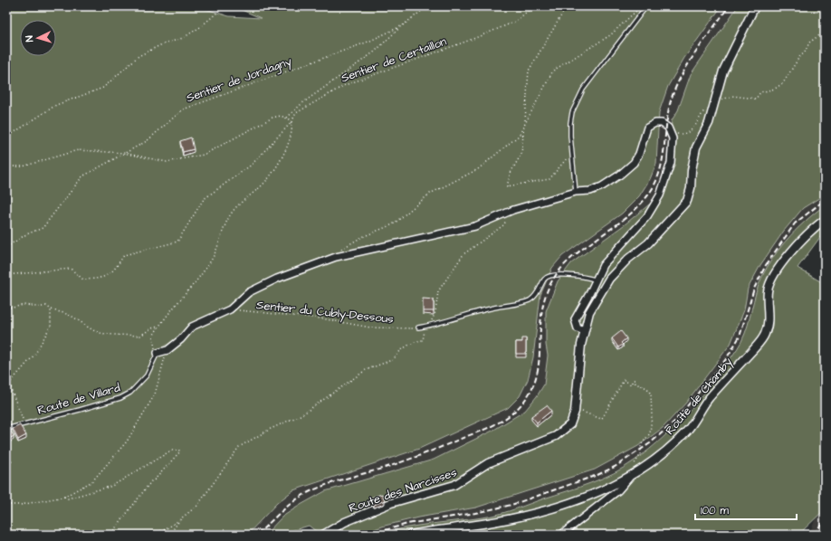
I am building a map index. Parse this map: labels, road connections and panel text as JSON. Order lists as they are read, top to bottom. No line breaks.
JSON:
{"streets":{"street":["Route de Chamby","Route des Narcisses"],"lane":["Route de Villard"],"path":["Sentier de Certaillon","Sentier de Jordagny","Sentier du Cubly-Dessous"]},"scale_bar":"100 m","north":"left"}
